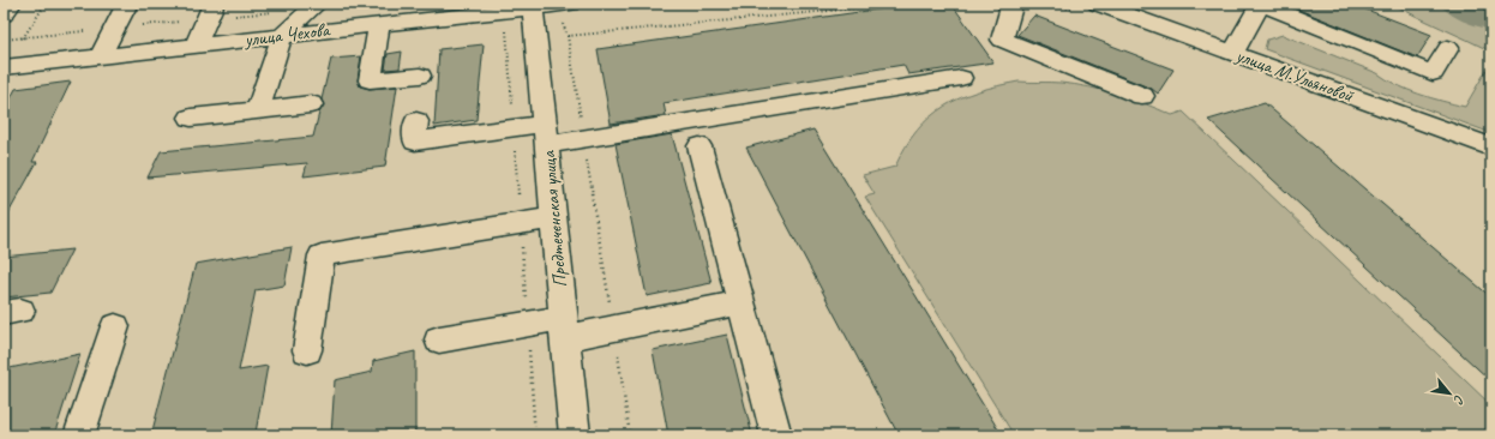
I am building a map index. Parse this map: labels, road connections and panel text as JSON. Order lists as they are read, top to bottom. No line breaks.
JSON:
{"streets":{"street":["улица Чехова","улица М.Ульяновой","Предтеченская улица"]},"crossings":[["улица Чехова","Предтеченская улица"]],"north":"bottom right"}
